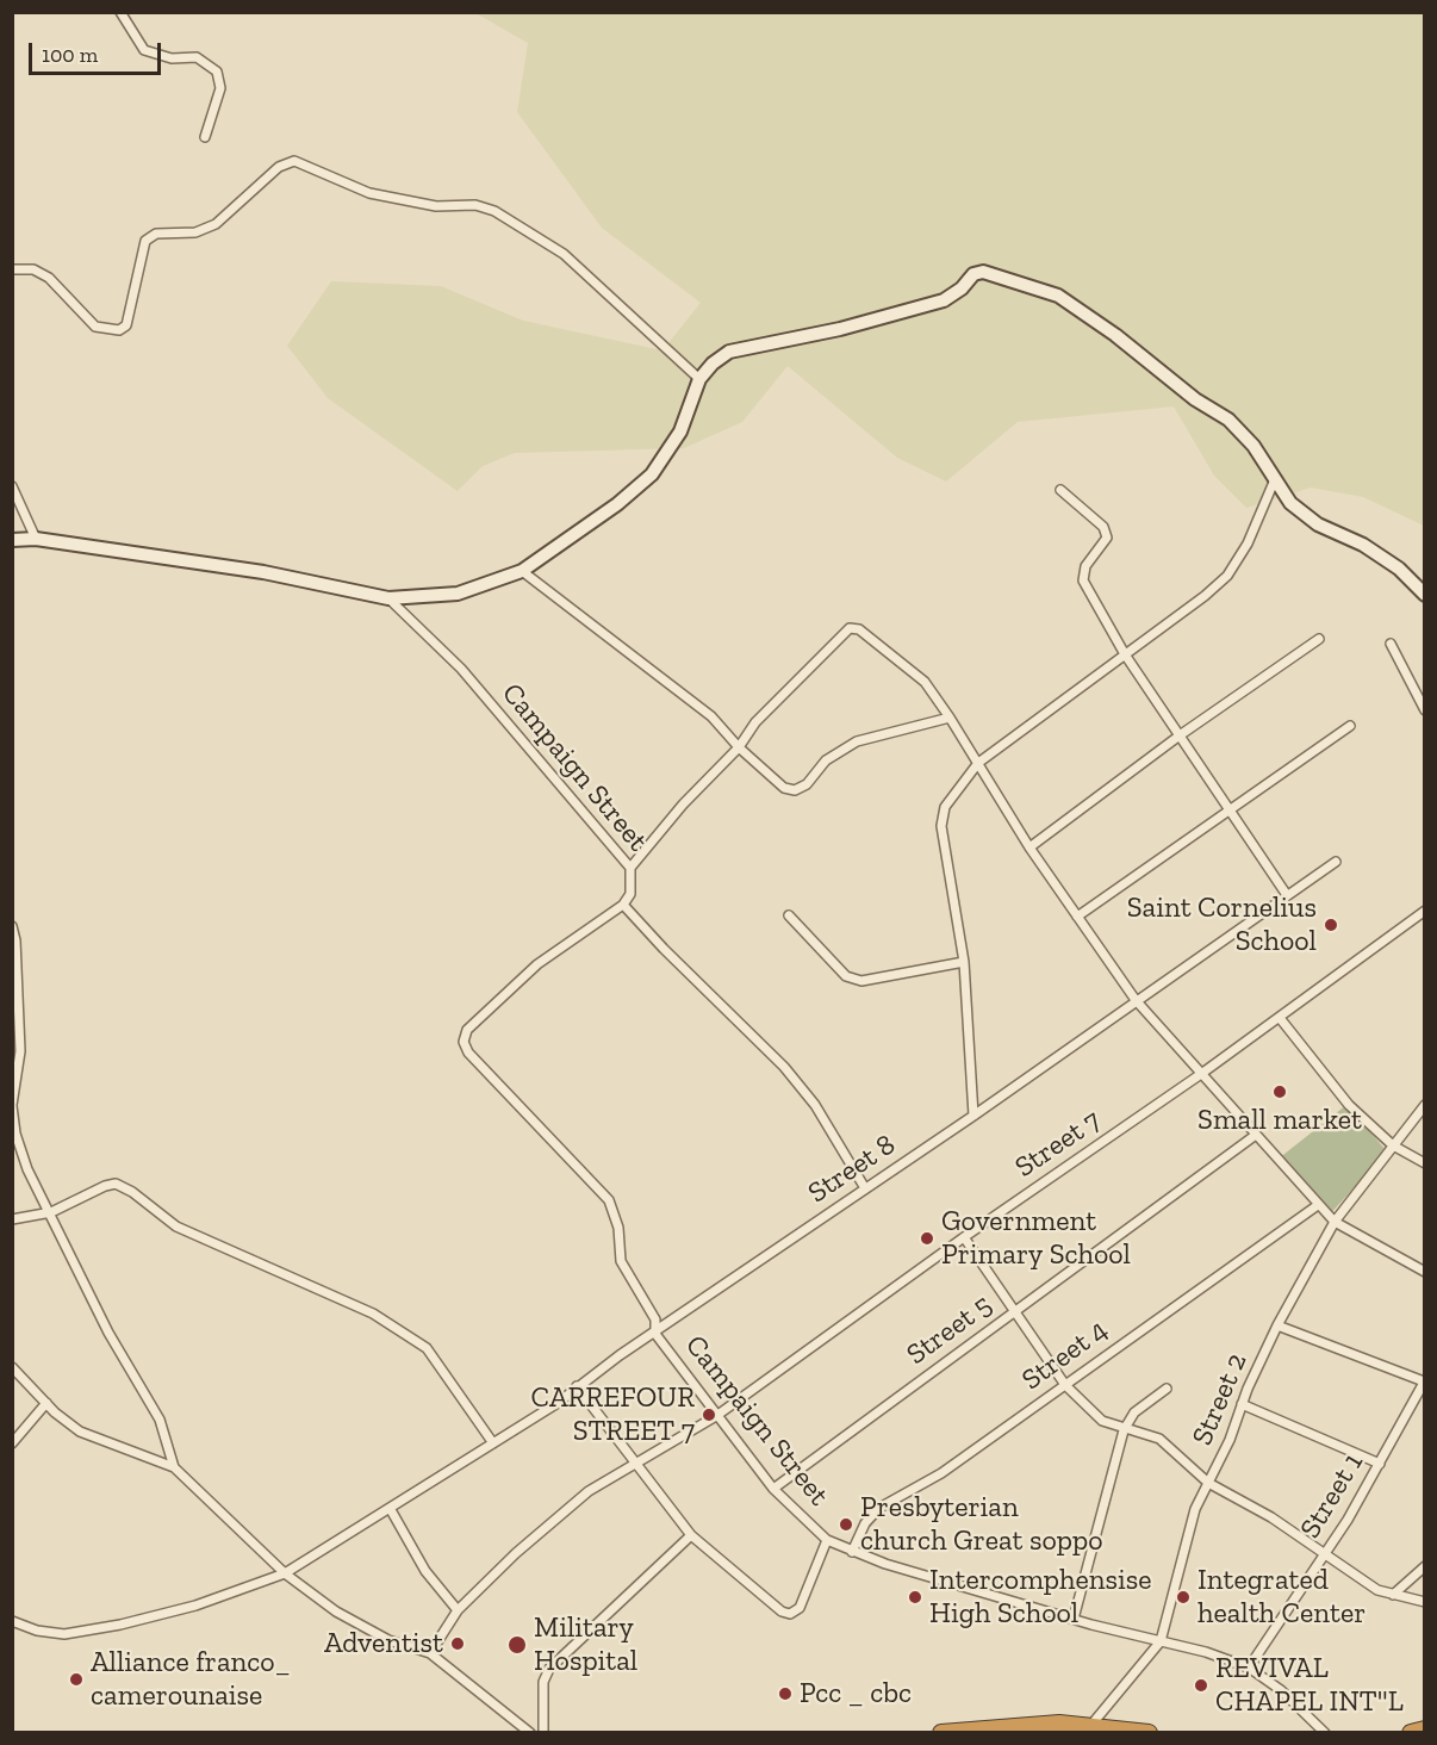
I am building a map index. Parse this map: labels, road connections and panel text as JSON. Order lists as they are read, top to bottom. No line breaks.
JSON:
{"streets":{"street":["Campaign Street","Street 7","Street 8","Street 5","Street 4","Street 2","Street 1"]},"crossings":[["Campaign Street","Street 7"],["Campaign Street","Street 8"],["Campaign Street","Street 5"],["Campaign Street","Street 4"],["Campaign Street","Street 2"],["Campaign Street","Street 1"]],"places":["Saint Cornelius School","Small market","Government Primary School","CARREFOUR STREET 7","Presbyterian church Great soppo","Intercomphensise High School","Integrated health Center","Adventist","Military Hospital","Alliance franco_ camerounaise","REVIVAL CHAPEL INT\"L","Pcc _ cbc"],"scale_bar":"100 m"}
